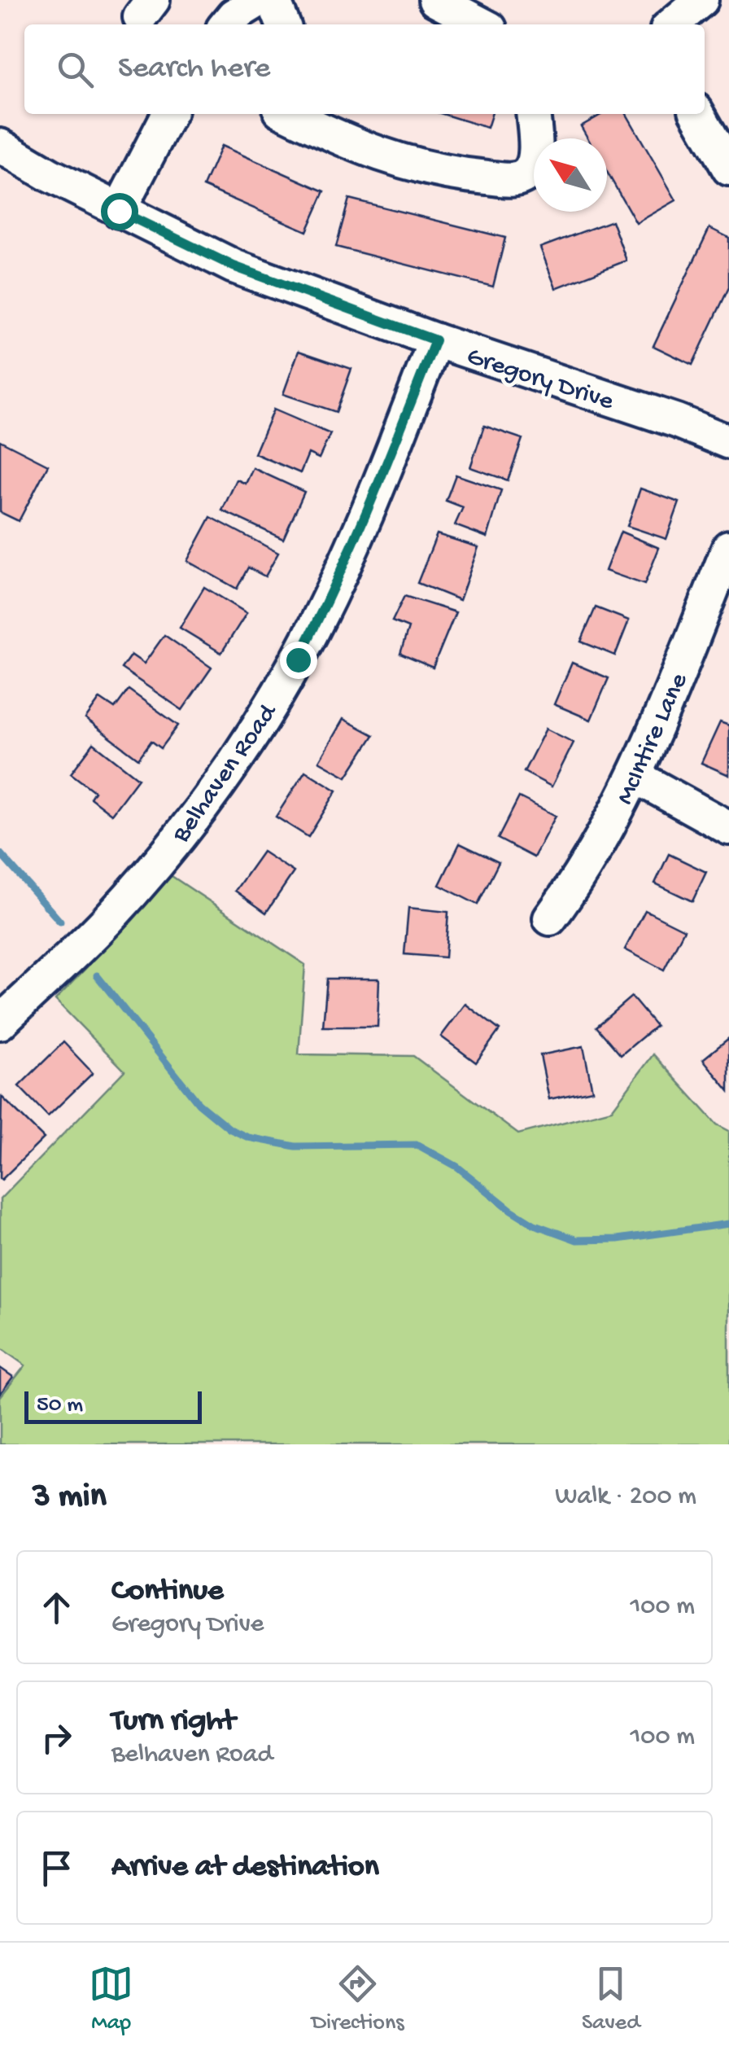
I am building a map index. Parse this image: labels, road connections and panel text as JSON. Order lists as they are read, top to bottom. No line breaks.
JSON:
{"streets":{"street":["Gregory Drive","McIntire Lane","Belhaven Road"]},"crossings":[["Gregory Drive","Belhaven Road"]],"scale_bar":"50 m","north":"top left","page":{"search":"Search here","scale":"50 m","heading":["3 min","Walk · 200 m"],"list":[["Continue","Gregory Drive","100 m"],["Turn right","Belhaven Road","100 m"],"Arrive at destination"],"nav":["Map","Directions","Saved"]}}
